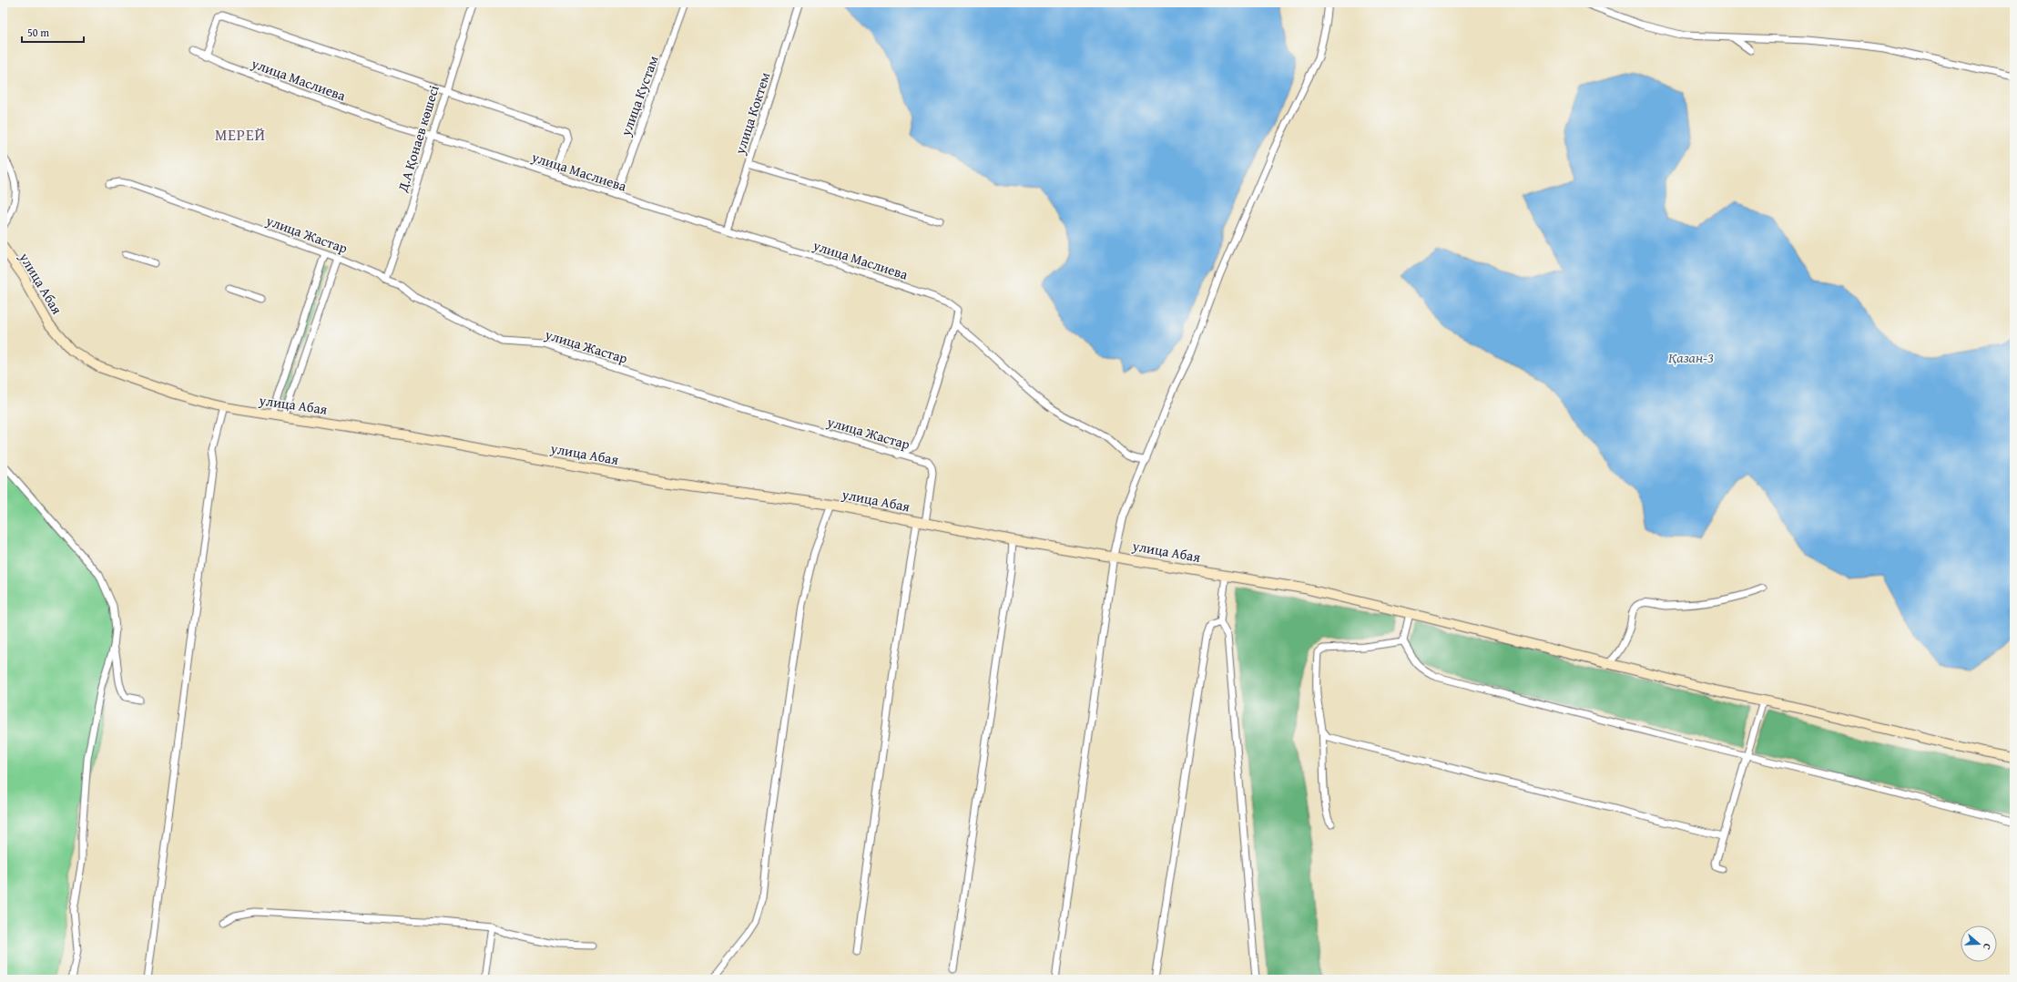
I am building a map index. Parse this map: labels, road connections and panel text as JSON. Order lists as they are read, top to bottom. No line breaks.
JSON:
{"streets":{"main road":["улица Абая"],"street":["улица Маслиева","улица Кустам","улица Коктем","Д.А Қонаев көшесі","улица Жастар"]},"crossings":[["улица Маслиева","улица Кустам"],["улица Маслиева","улица Коктем"],["улица Маслиева","Д.А Қонаев көшесі"],["Д.А Қонаев көшесі","улица Жастар"],["улица Жастар","улица Абая"]],"districts":["МЕРЕЙ"],"water":["Қазан-3"],"scale_bar":"50 m","north":"right"}
